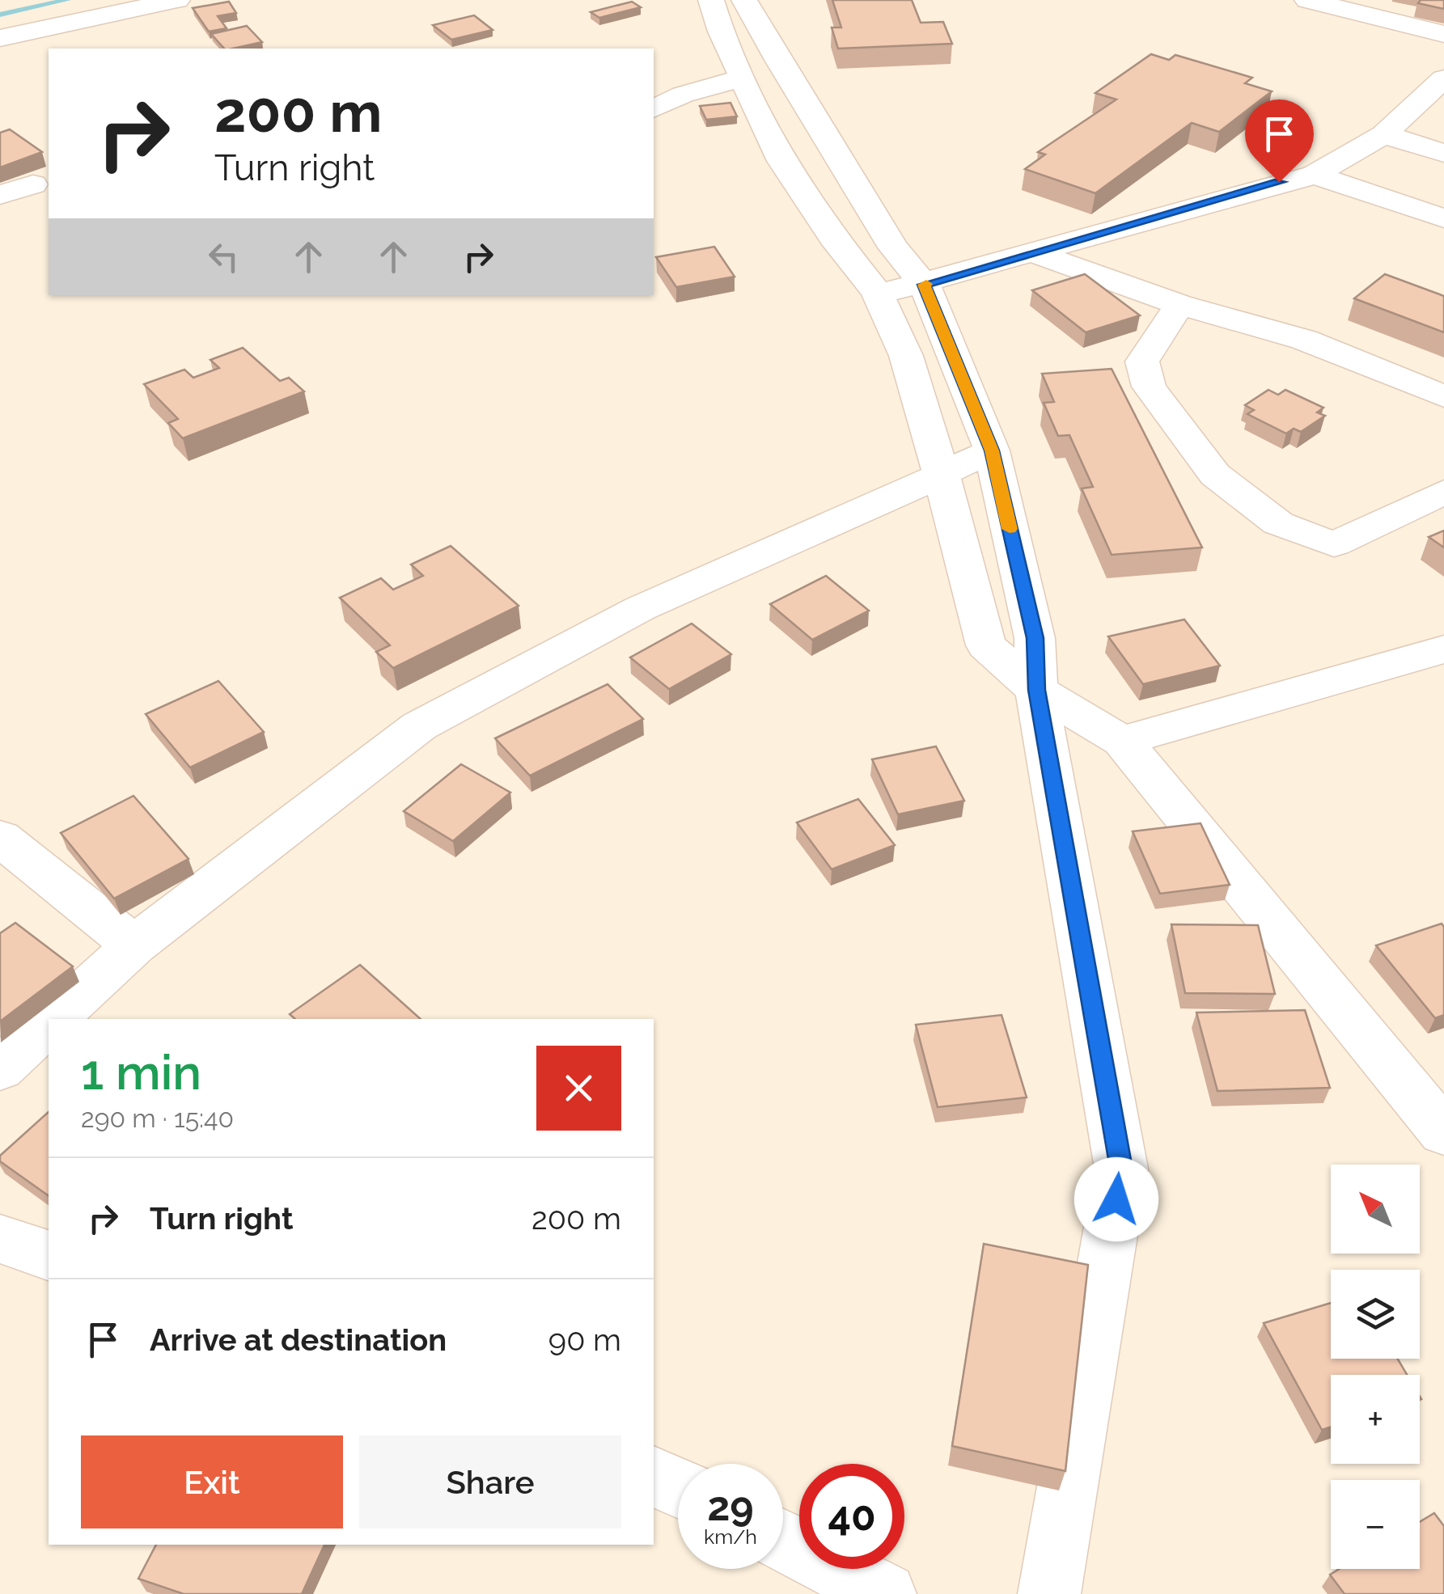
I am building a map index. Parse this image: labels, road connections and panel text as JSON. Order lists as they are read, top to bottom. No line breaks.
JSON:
{"north":"top left","page":{"turn":["200 m","Turn right"],"heading":["1 min","290 m · 15:40"],"list":[{"name":"Turn right","value":"200 m"},{"name":"Arrive at destination","value":"90 m"}],"map_buttons":["+","−"],"buttons":["Exit","Share"],"speed":"29 km/h","limit":"40"}}
